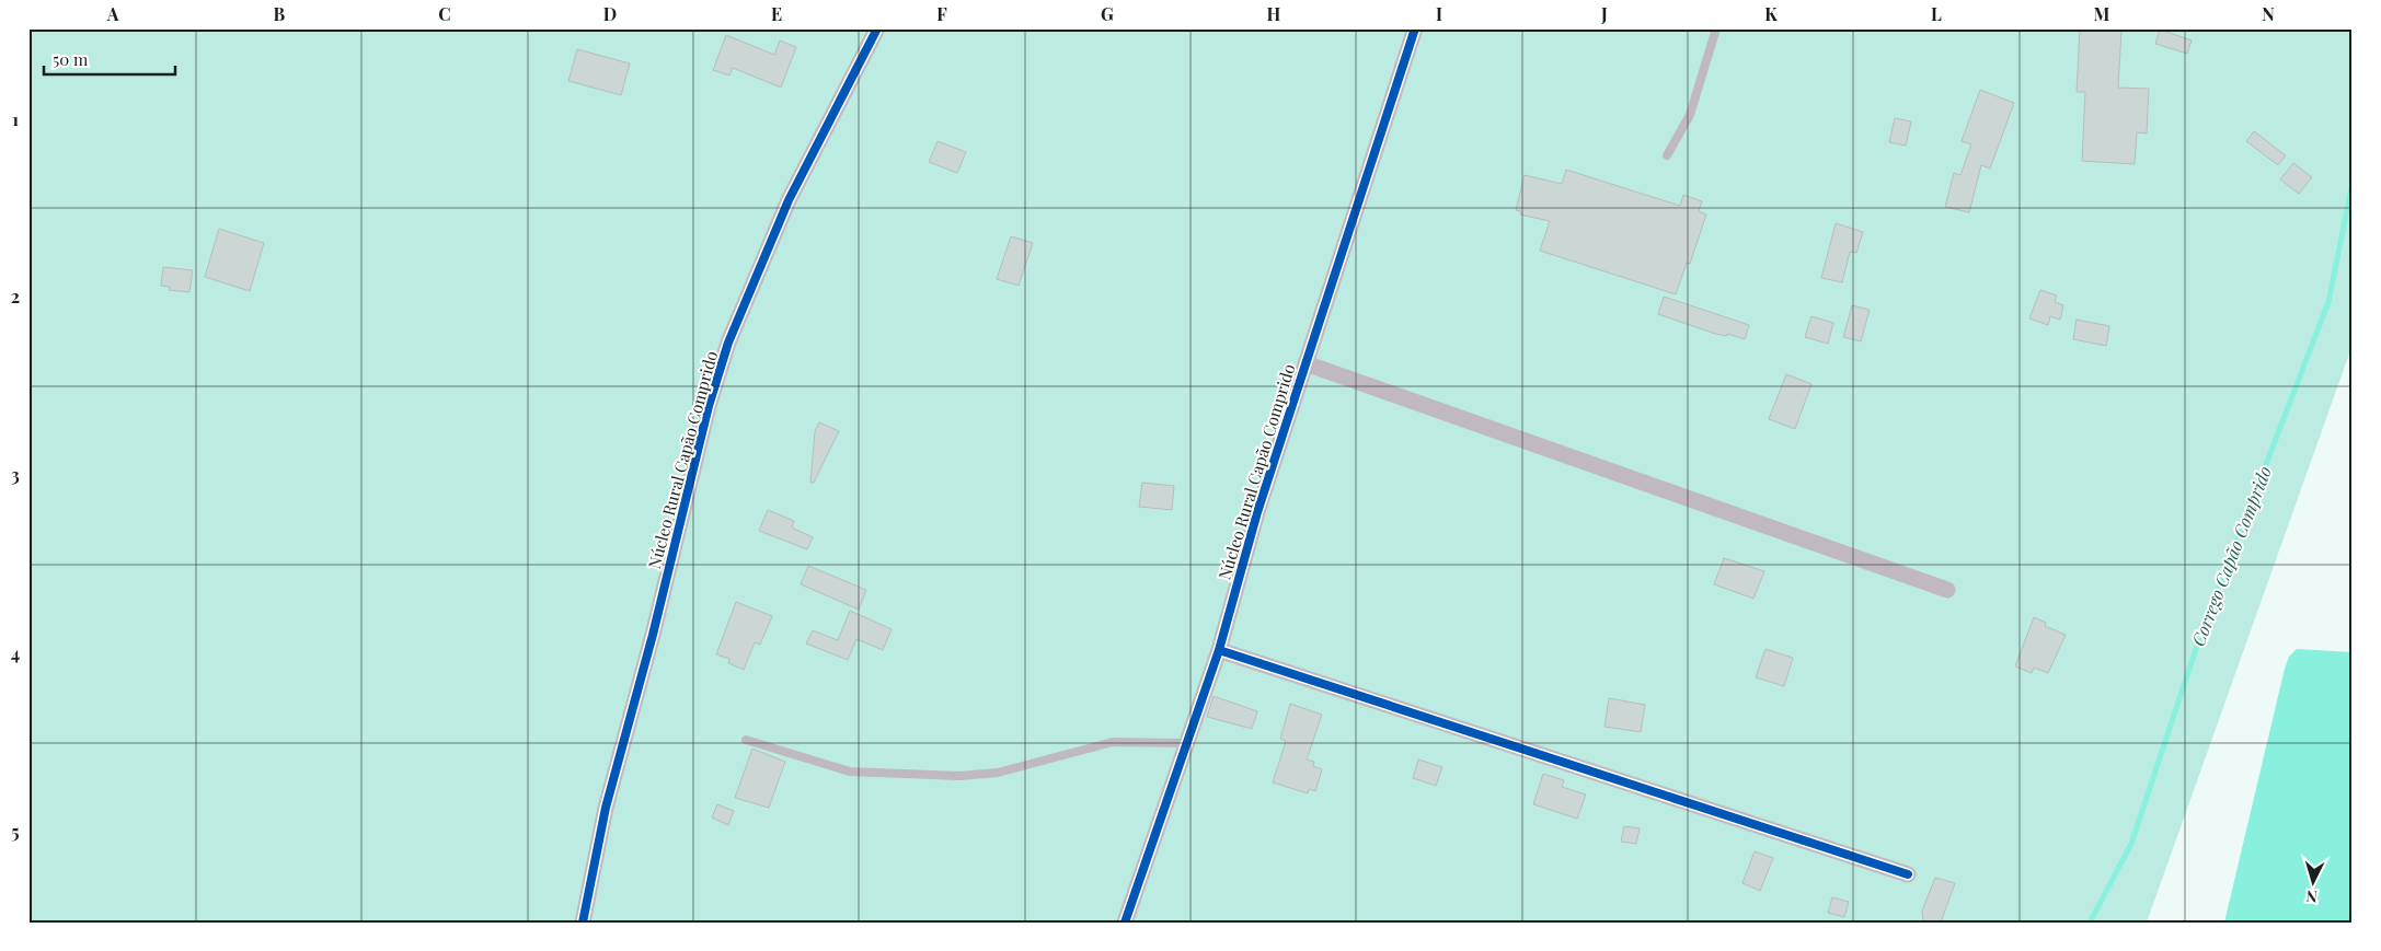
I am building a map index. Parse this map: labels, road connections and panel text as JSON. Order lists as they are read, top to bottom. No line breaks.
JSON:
{"streets":{"street":["Núcleo Rural Capão Comprido"]},"water":["Corrego Capão Comprido"],"scale_bar":"50 m","north":"bottom","grid":{"columns":["A","B","C","D","E","F","G","H","I","J","K","L","M","N"],"rows":["1","2","3","4","5"]}}
